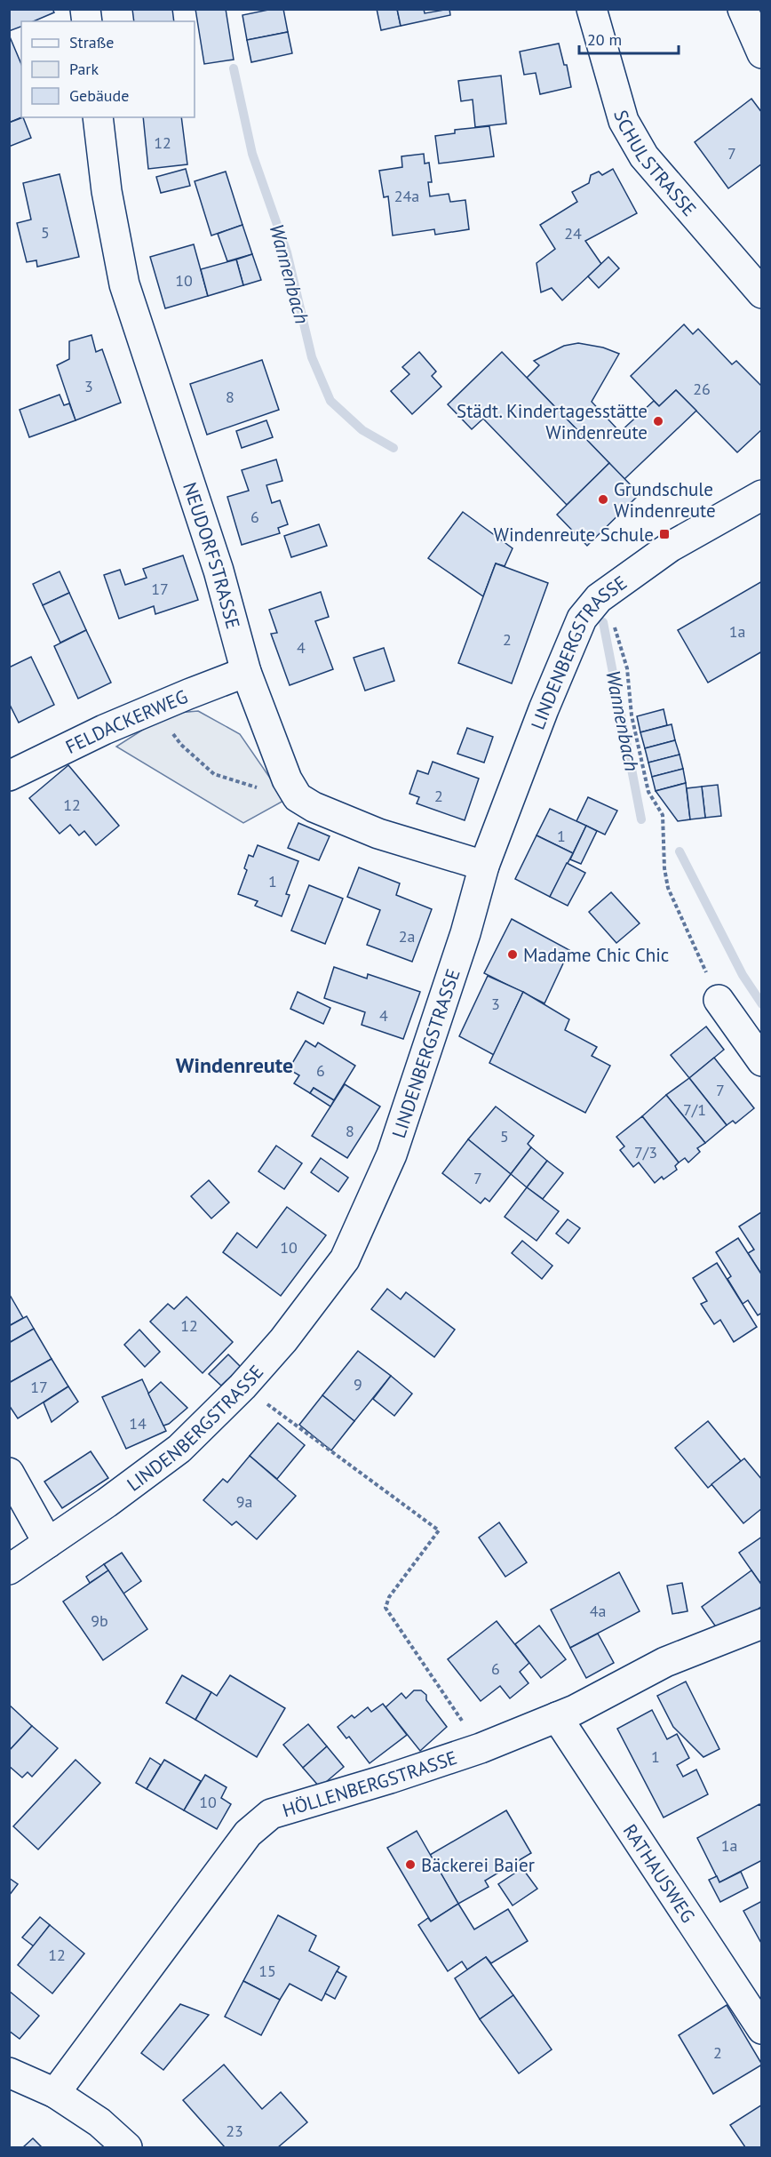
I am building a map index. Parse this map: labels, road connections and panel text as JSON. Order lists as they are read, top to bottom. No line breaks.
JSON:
{"streets":{"street":["SCHULSTRASSE","NEUDORFSTRASSE","LINDENBERGSTRASSE","FELDACKERWEG","HÖLLENBERGSTRASSE","RATHAUSWEG"]},"crossings":[["NEUDORFSTRASSE","LINDENBERGSTRASSE"],["NEUDORFSTRASSE","FELDACKERWEG"],["HÖLLENBERGSTRASSE","RATHAUSWEG"]],"districts":["Windenreute"],"water":["Wannenbach"],"places":{"other":["Städt. Kindertagesstätte Windenreute","Grundschule Windenreute","Madame Chic Chic","Bäckerei Baier"],"transit":["Windenreute Schule"]},"house_numbers":["12","7","24a","5","24","10","3","26","8","6","17","1a","2","4","2","12","1","1","2a","3","4","6","7","7/1","8","5","7/3","7","10","12","9","17","14","9a","4a","9b","6","1","10","1a","12","15","2","23"],"legend":["Straße","Park","Gebäude"],"scale_bar":"20 m"}
